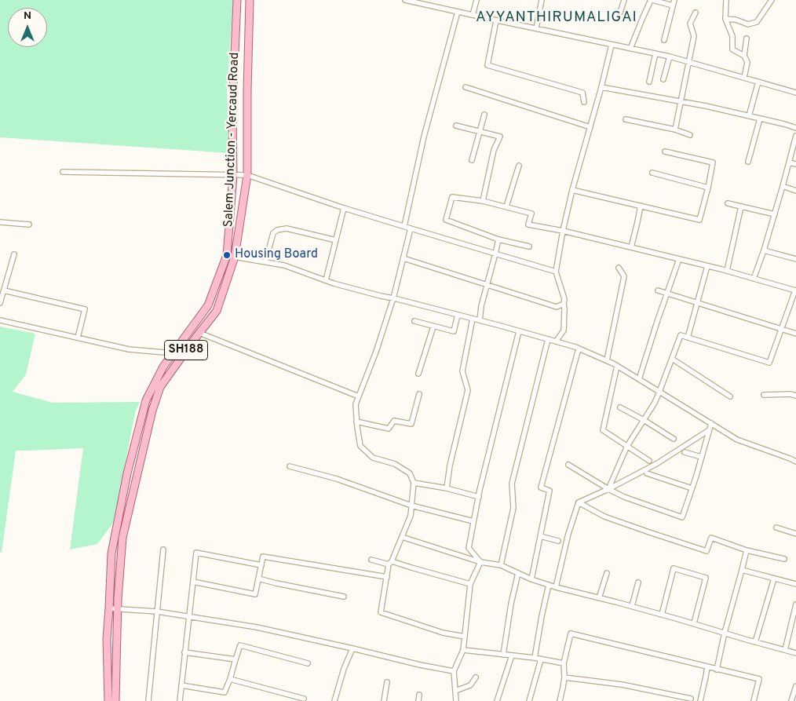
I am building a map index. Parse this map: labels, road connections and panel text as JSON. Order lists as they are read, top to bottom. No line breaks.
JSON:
{"streets":{"main road":["Salem Junction - Yercaud Road","SH188"]},"districts":["AYYANTHIRUMALIGAI"],"places":["Housing Board"],"north":"top"}
